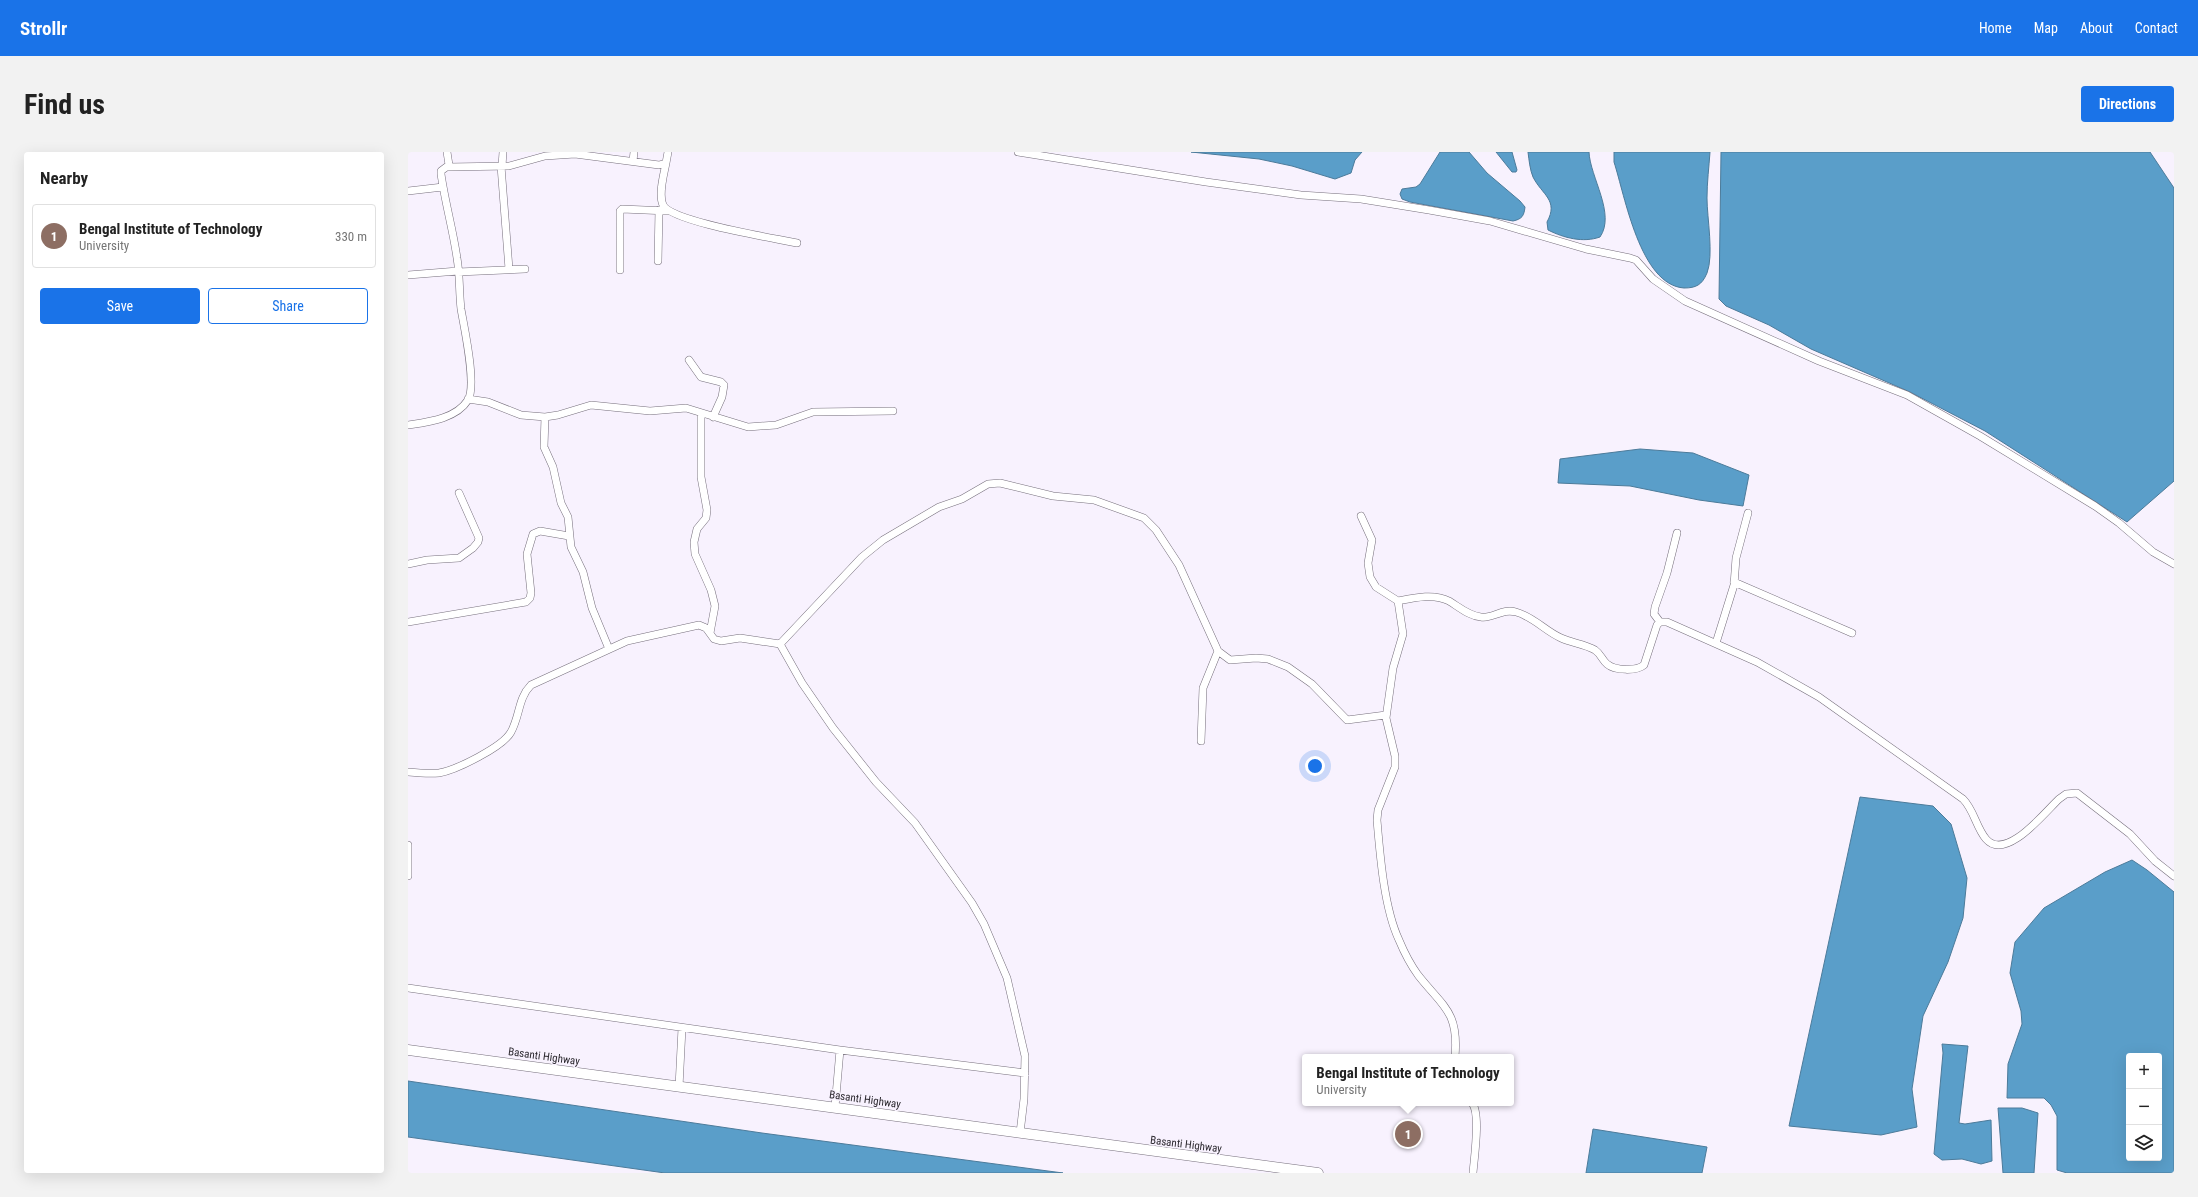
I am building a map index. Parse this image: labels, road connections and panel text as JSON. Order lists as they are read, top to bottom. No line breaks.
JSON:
{"streets":{"main road":["Basanti Highway"]},"page":{"header":"Strollr","nav":["Home","Map","About","Contact"],"buttons":["Directions",["Save","Share"]],"title":"Find us","heading":"Nearby","list":[{"mark":"1","name":"Bengal Institute of Technology","note":"University","value":"330 m"}],"map_buttons":["+","−"],"popup":["Bengal Institute of Technology","University"],"pins":"1"}}
